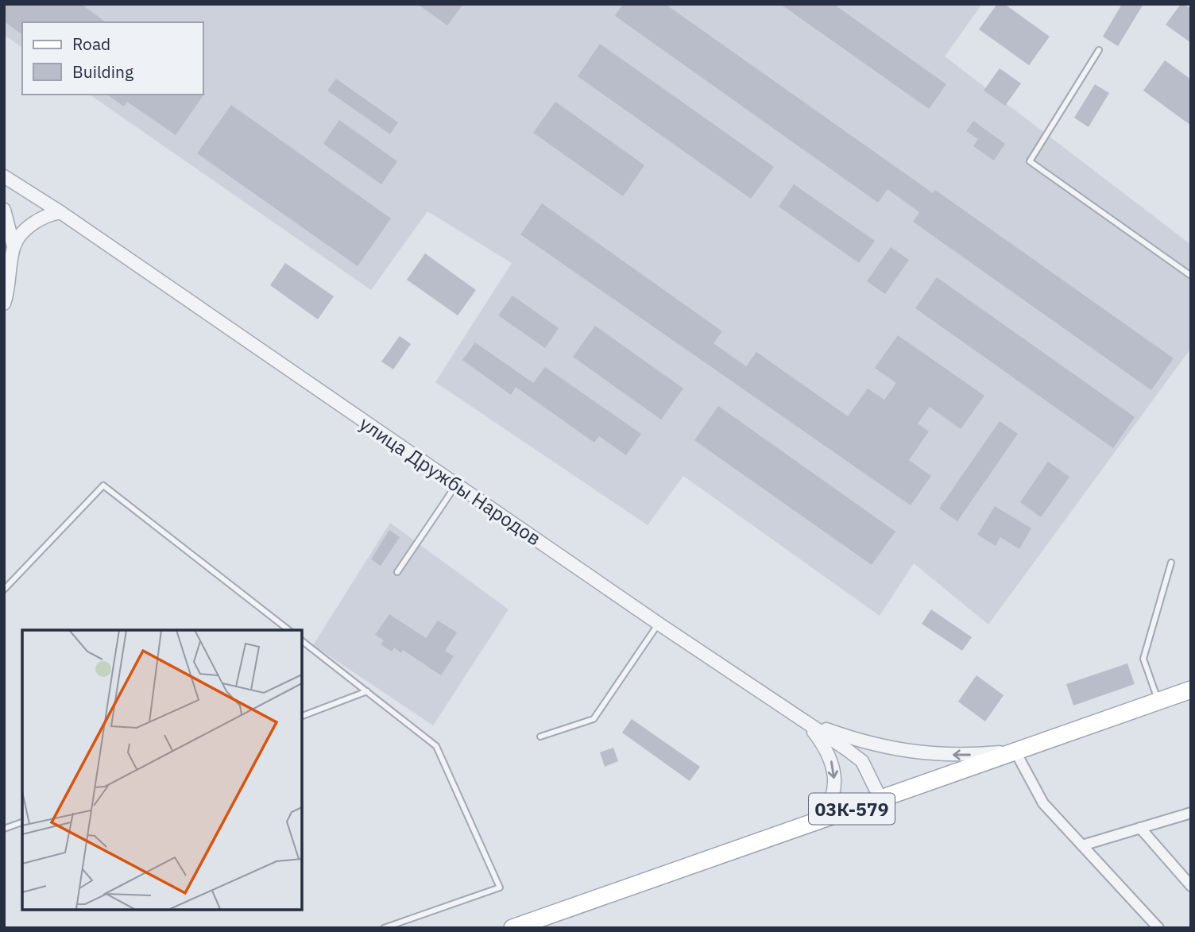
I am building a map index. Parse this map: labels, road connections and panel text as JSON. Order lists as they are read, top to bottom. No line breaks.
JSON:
{"streets":{"main road":["03К-579"],"street":["улица Дружбы Народов"]},"crossings":[["улица Дружбы Народов","03К-579"]],"legend":["Road","Building"]}
